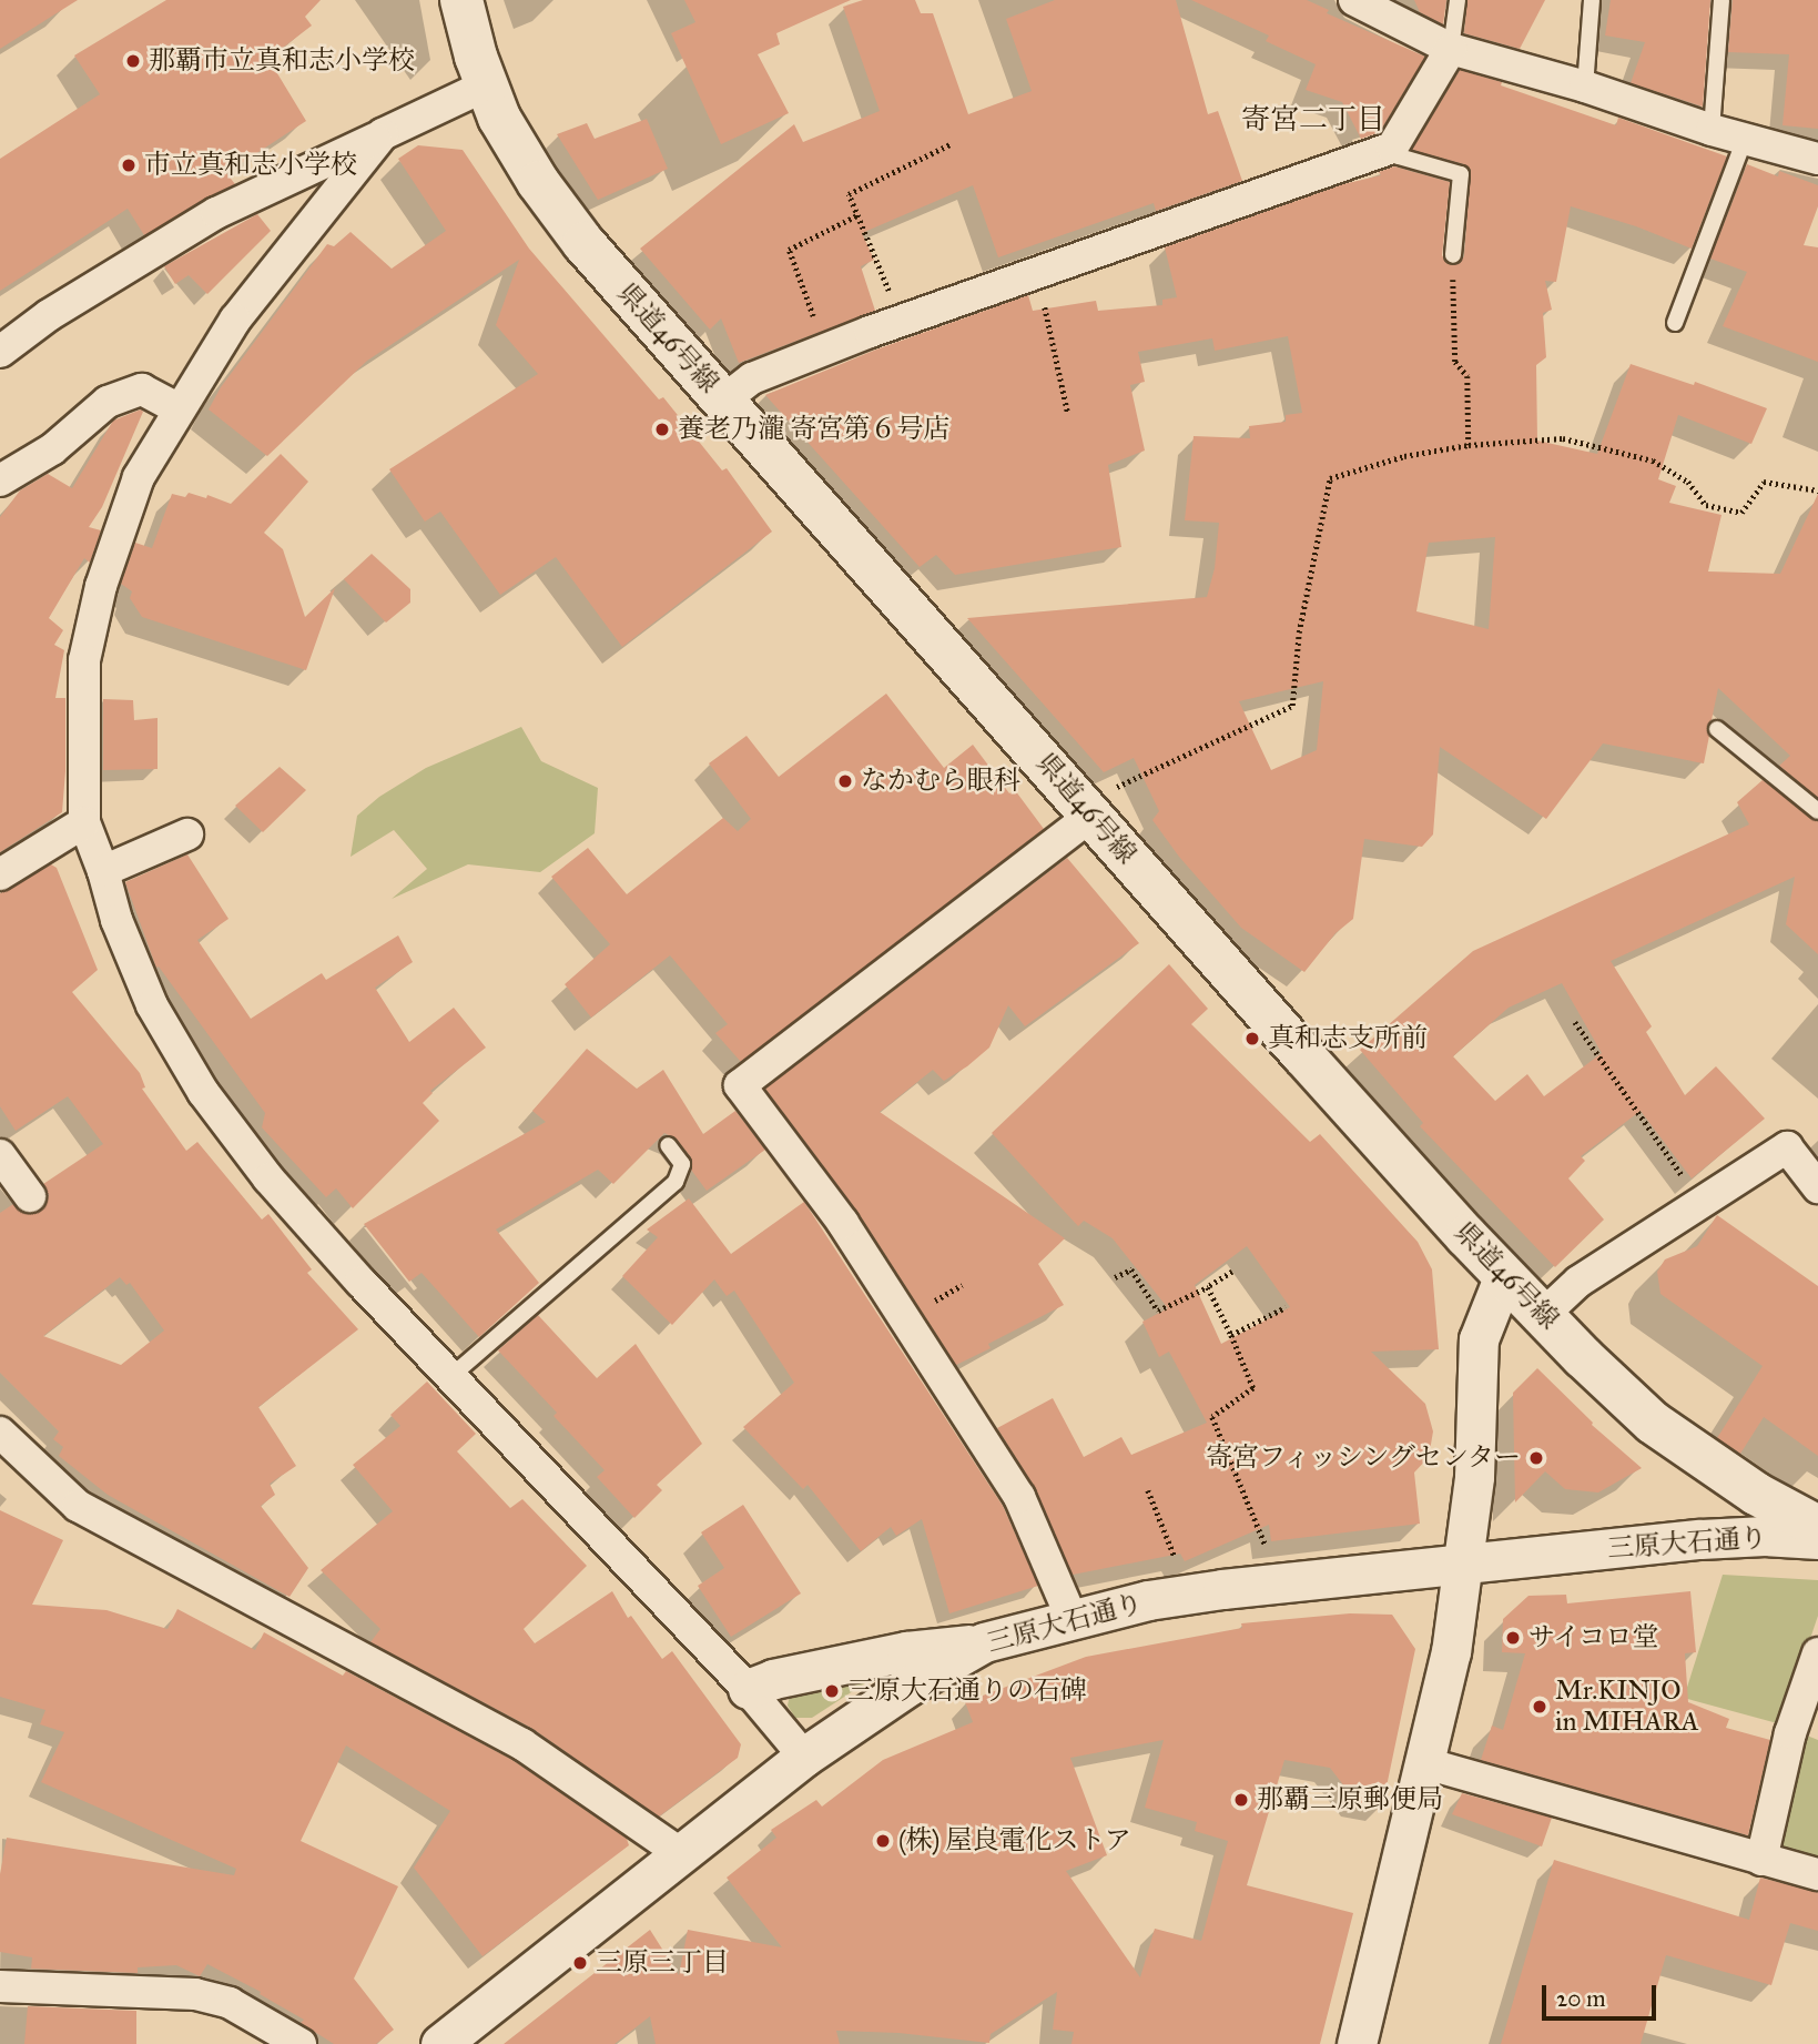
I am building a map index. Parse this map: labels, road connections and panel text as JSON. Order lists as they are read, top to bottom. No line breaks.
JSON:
{"streets":{"main road":["県道46号線"],"street":["三原大石通り"]},"districts":["寄宮二丁目"],"places":["那覇市立真和志小学校","市立真和志小学校","養老乃瀧 寄宮第６号店","なかむら眼科","真和志支所前","寄宮フィッシングセンター","サイコロ堂","三原大石通りの石碑","Mr.KINJO in MIHARA","那覇三原郵便局","(株) 屋良電化ストア","三原三丁目"],"scale_bar":"20 m"}
